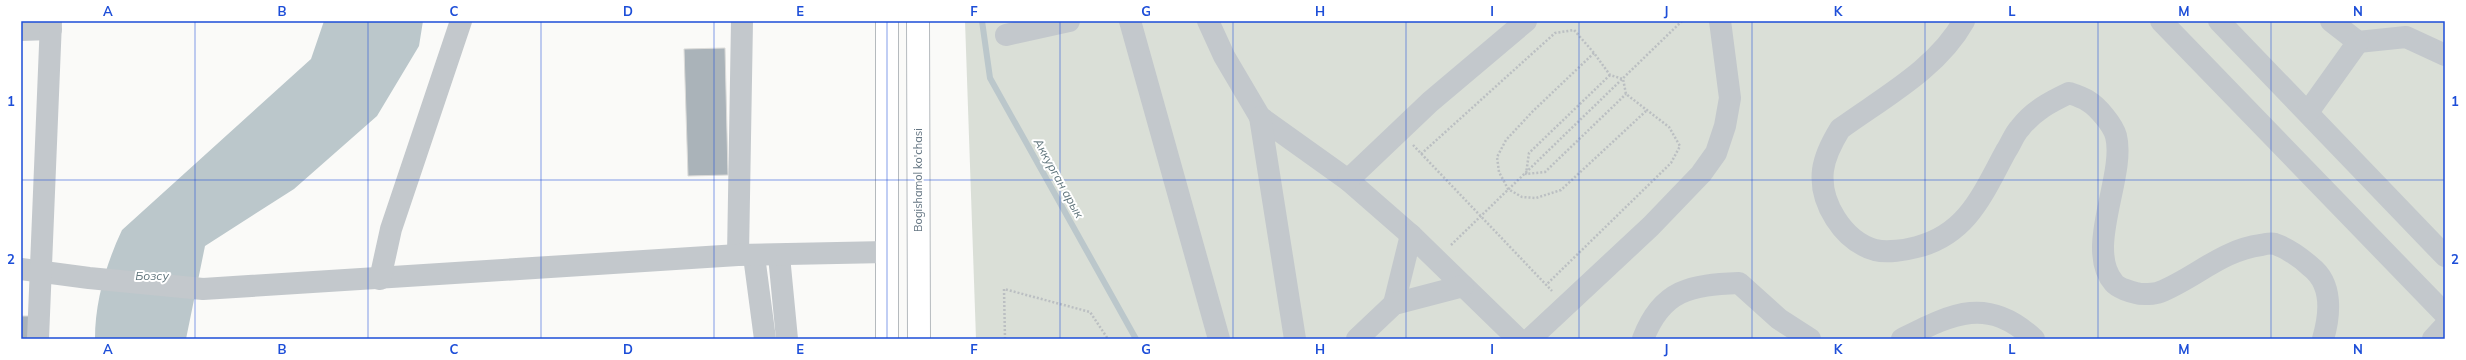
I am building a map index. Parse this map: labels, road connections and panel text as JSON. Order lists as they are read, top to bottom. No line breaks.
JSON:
{"streets":{"main road":["Bogishamol ko'chasi"]},"water":["Аккурган арык","Бозсу"],"grid":{"columns":["A","B","C","D","E","F","G","H","I","J","K","L","M","N"],"rows":["1","2"]}}
